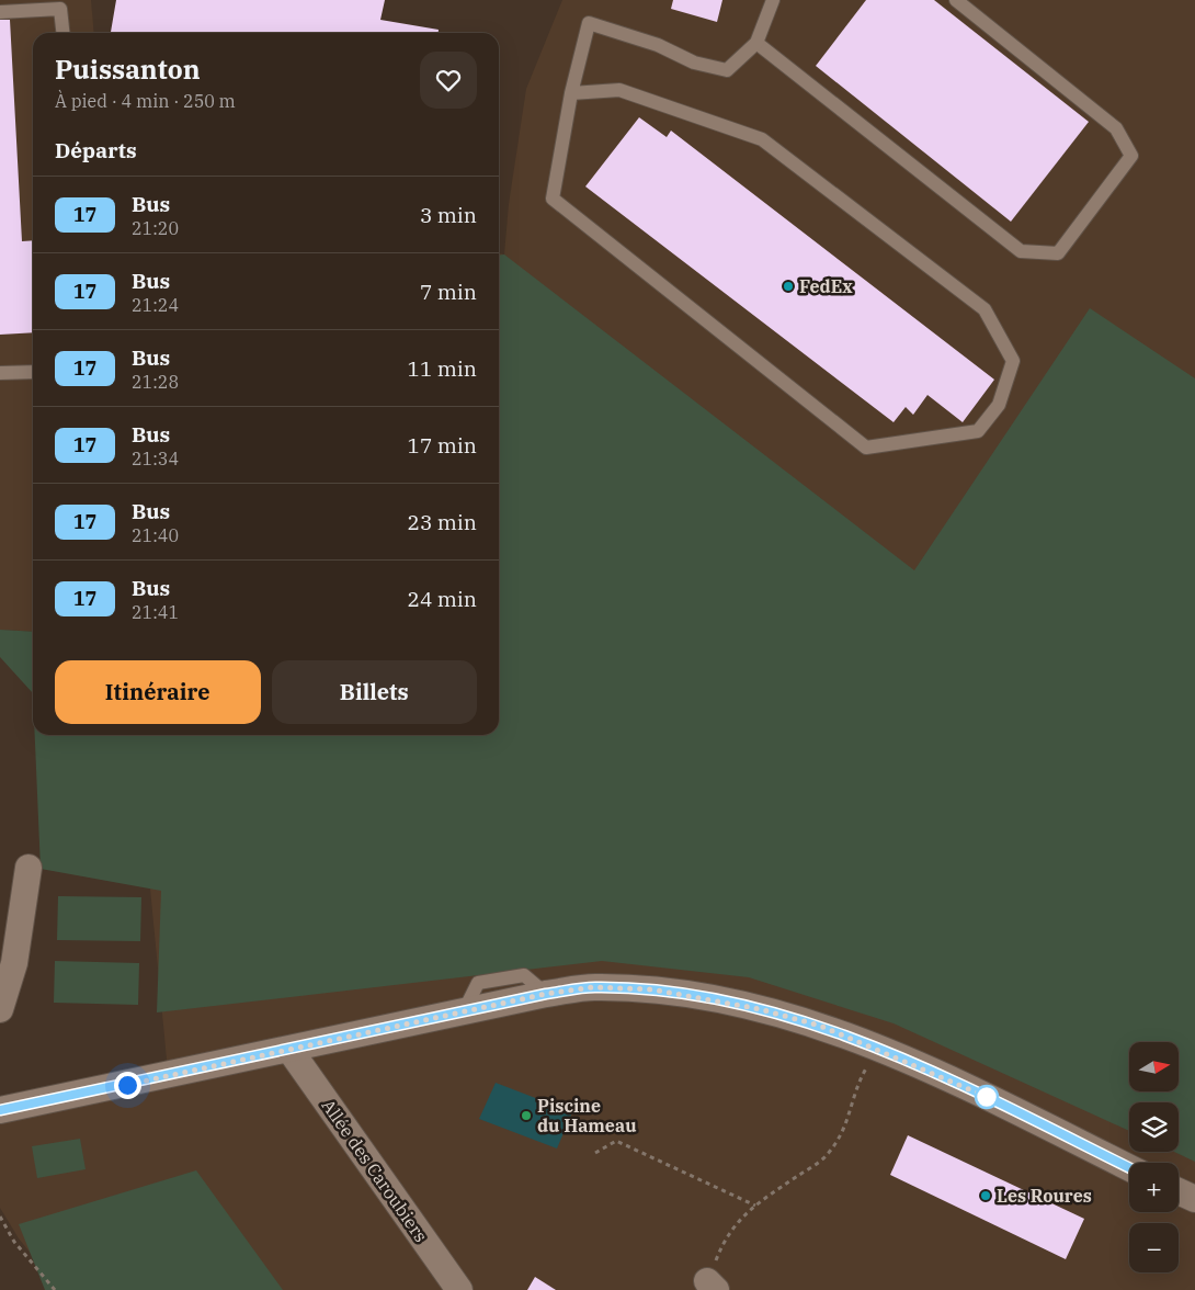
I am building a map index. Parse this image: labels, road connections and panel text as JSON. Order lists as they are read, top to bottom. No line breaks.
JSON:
{"streets":{"street":["Allée des Caroubiers"]},"places":["FedEx","Piscine du Hameau","Les Roures"],"lines":["bus line 17"],"north":"right","page":{"heading":[["Puissanton","À pied · 4 min · 250 m"],"Départs"],"list":[{"mark":"17","name":"Bus","note":"21:20","value":"3 min"},{"mark":"17","name":"Bus","note":"21:24","value":"7 min"},{"mark":"17","name":"Bus","note":"21:28","value":"11 min"},{"mark":"17","name":"Bus","note":"21:34","value":"17 min"},{"mark":"17","name":"Bus","note":"21:40","value":"23 min"},{"mark":"17","name":"Bus","note":"21:41","value":"24 min"}],"buttons":["Itinéraire","Billets"],"map_buttons":["+","−"]}}
